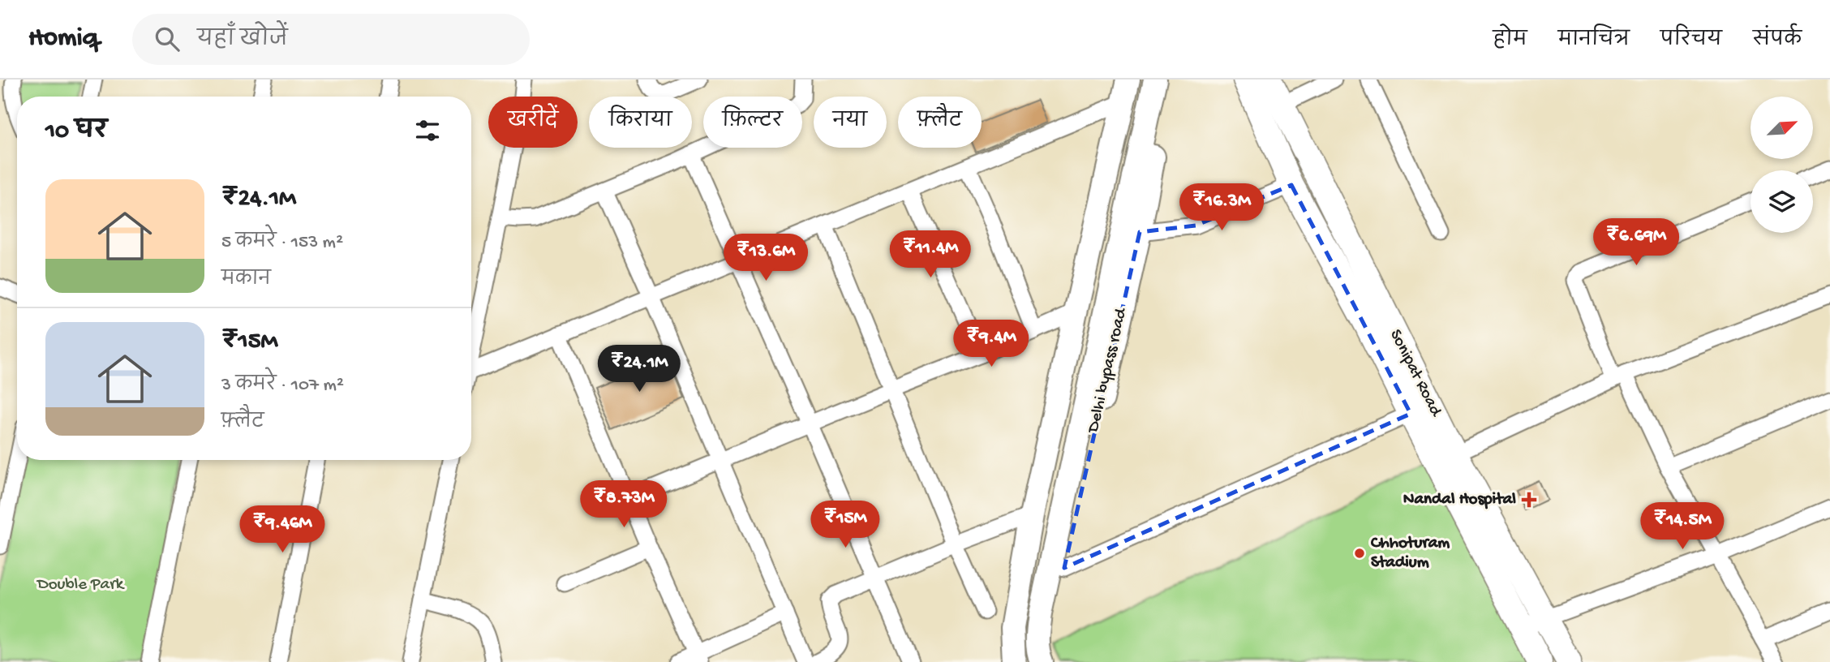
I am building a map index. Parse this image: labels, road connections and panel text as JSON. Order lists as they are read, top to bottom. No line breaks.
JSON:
{"streets":{"main road":["Delhi bypass road","Sonipat Road"]},"parks":["Double Park"],"places":{"health":["Nandal Hospital"],"other":["Chhoturam Stadium"]},"north":"top right","page":{"header":"Homiq","search":"यहाँ खोजें","nav":["होम","मानचित्र","परिचय","संपर्क"],"chip":["खरीदें","किराया","फ़िल्टर","नया","फ़्लैट"],"heading":"10 घर","list":[{"name":"₹24.1M","note":"5 कमरे · 153 m² · मकान"},{"name":"₹15M","note":"3 कमरे · 107 m² · फ़्लैट"}],"price":["₹16.3M","₹6.69M","₹11.4M","₹13.6M","₹9.4M","₹24.1M","₹8.73M","₹15M","₹14.5M","₹9.46M"]}}
